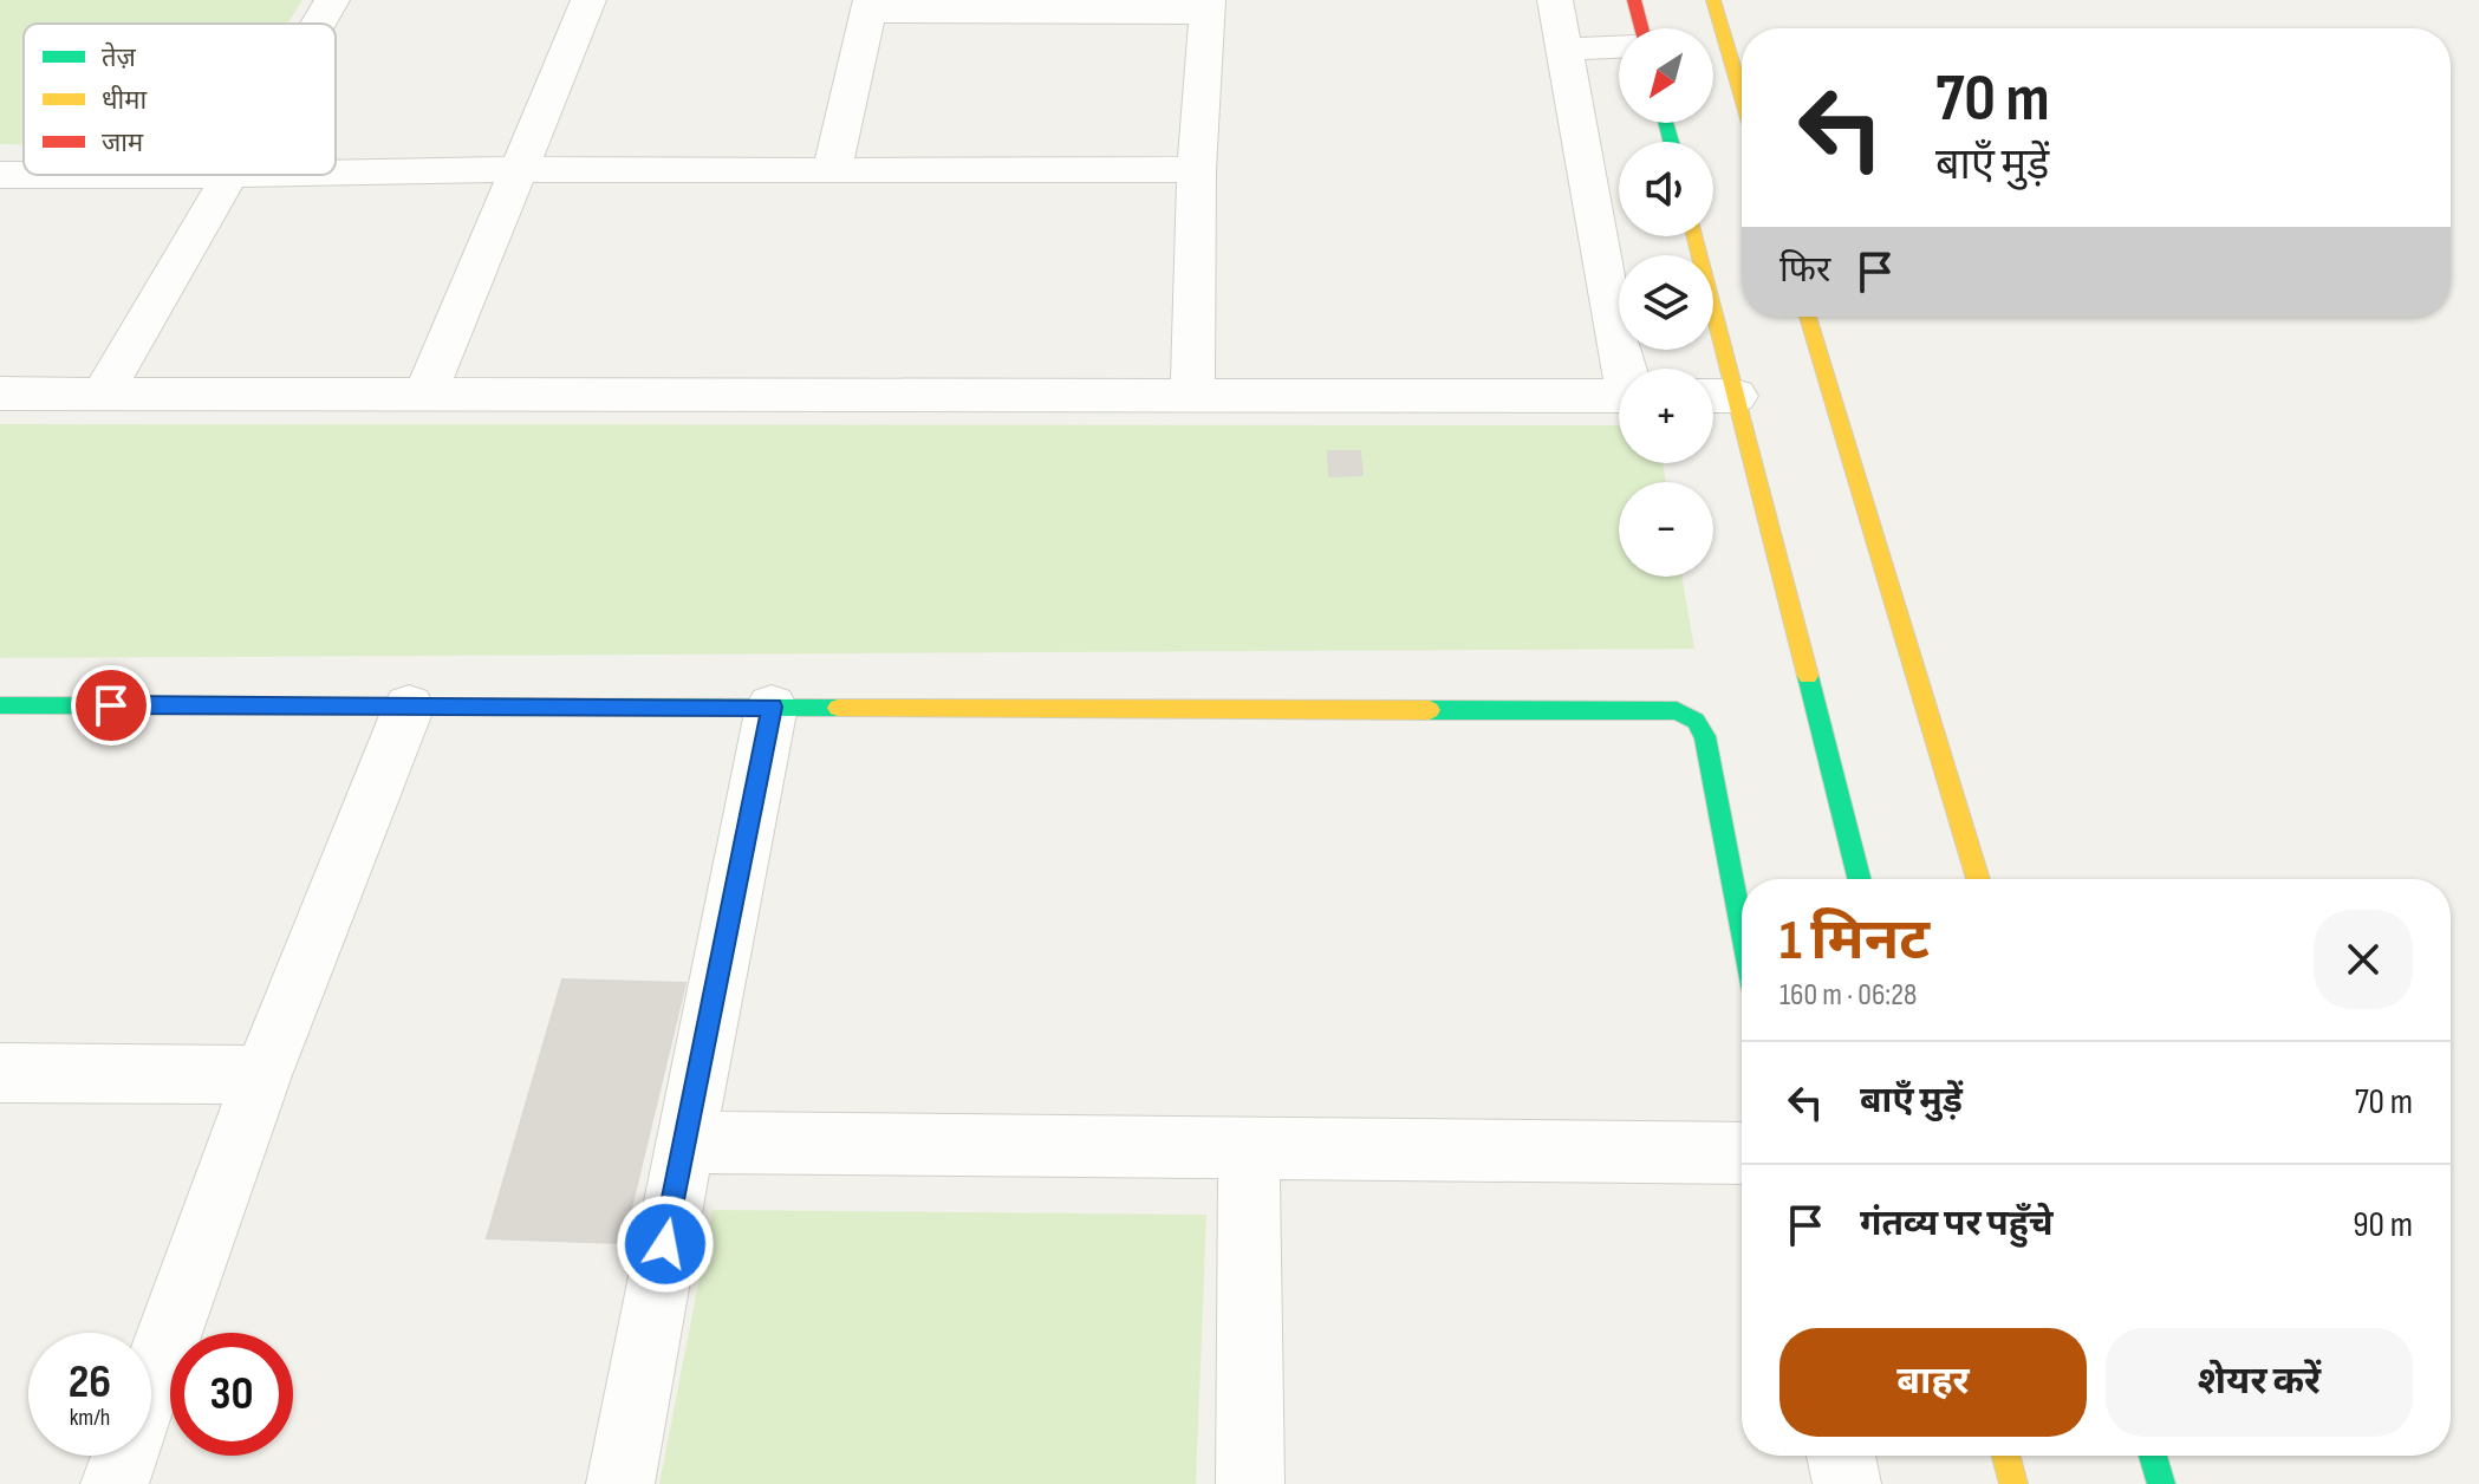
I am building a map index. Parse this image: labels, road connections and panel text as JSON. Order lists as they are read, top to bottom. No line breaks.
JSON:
{"legend":["तेज़","धीमा","जाम"],"north":"bottom left","page":{"map_buttons":["+","−"],"turn":["70 m","बाएँ मुड़ें"],"then":"फिर","heading":["1 मिनट","160 m · 06:28"],"list":[{"name":"बाएँ मुड़ें","value":"70 m"},{"name":"गंतव्य पर पहुँचे","value":"90 m"}],"buttons":["बाहर","शेयर करें"],"speed":"26 km/h","limit":"30"}}
